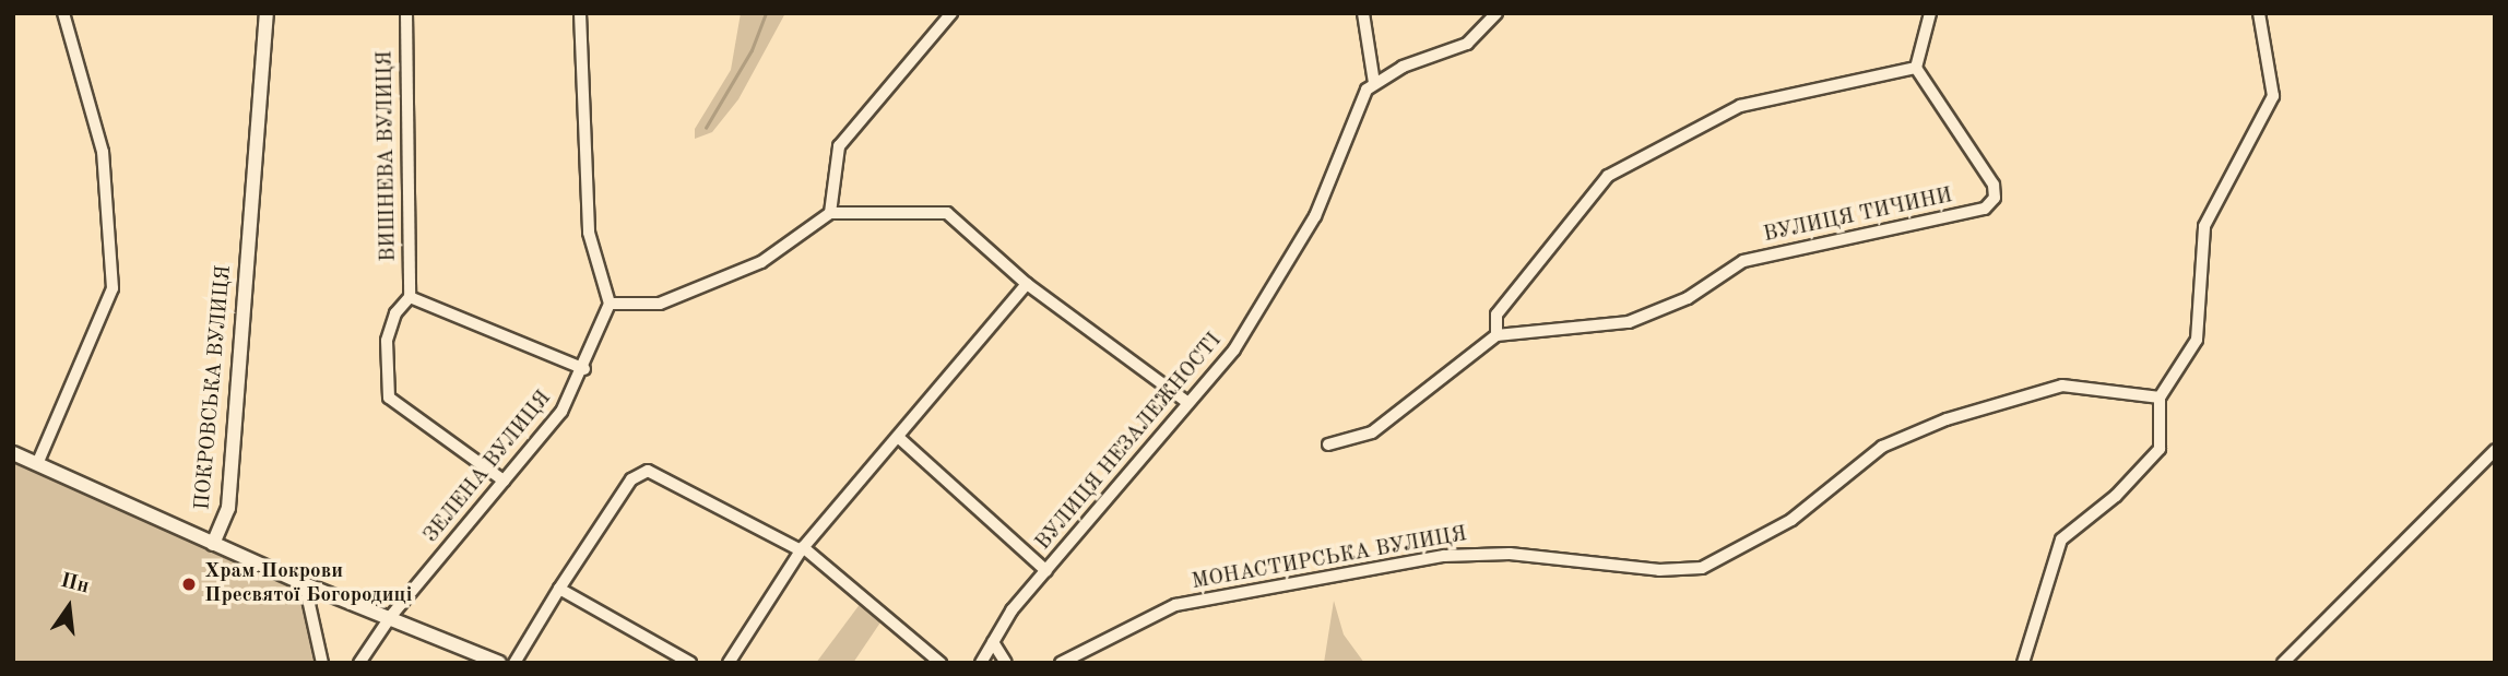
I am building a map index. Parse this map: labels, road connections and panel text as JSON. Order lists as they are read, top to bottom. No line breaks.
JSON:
{"streets":{"street":["ВИШНЕВА ВУЛИЦЯ","ВУЛИЦЯ ТИЧИНИ","ПОКРОВСЬКА ВУЛИЦЯ","ЗЕЛЕНА ВУЛИЦЯ","МОНАСТИРСЬКА ВУЛИЦЯ"]},"crossings":[["ВИШНЕВА ВУЛИЦЯ","ЗЕЛЕНА ВУЛИЦЯ"]],"places":["Храм Покрови Пресвятої Богородиці"],"north":"top"}
